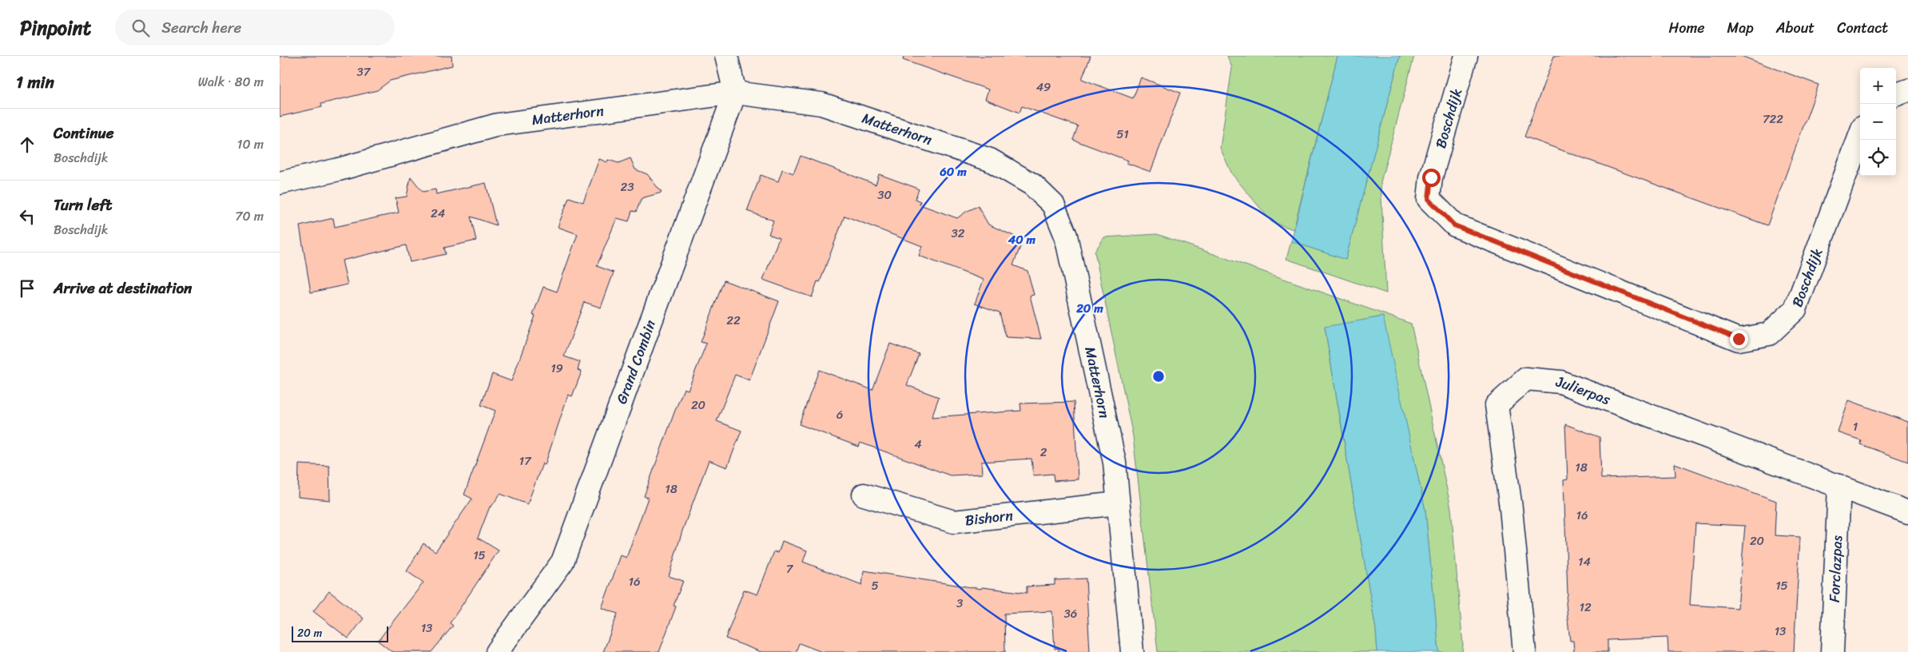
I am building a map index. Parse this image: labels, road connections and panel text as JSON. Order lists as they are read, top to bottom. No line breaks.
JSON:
{"streets":{"street":["Matterhorn","Boschdijk","Grand Combin","Julierpas","Bishorn","Forclazpas"]},"crossings":[["Matterhorn","Grand Combin"],["Matterhorn","Bishorn"],["Julierpas","Forclazpas"]],"house_numbers":["37","49","722","51","23","30","24","32","22","19","20","6","1","4","2","17","18","18","16","20","15","14","7","16","5","15","3","12","36","13","13"],"scale_bar":"20 m","page":{"header":"Pinpoint","search":"Search here","nav":["Home","Map","About","Contact"],"heading":["1 min","Walk · 80 m"],"map_buttons":["+","−"],"list":[["Continue","Boschdijk","10 m"],["Turn left","Boschdijk","70 m"],"Arrive at destination"],"scale":"20 m"},"rings":["60 m","40 m","20 m"]}
